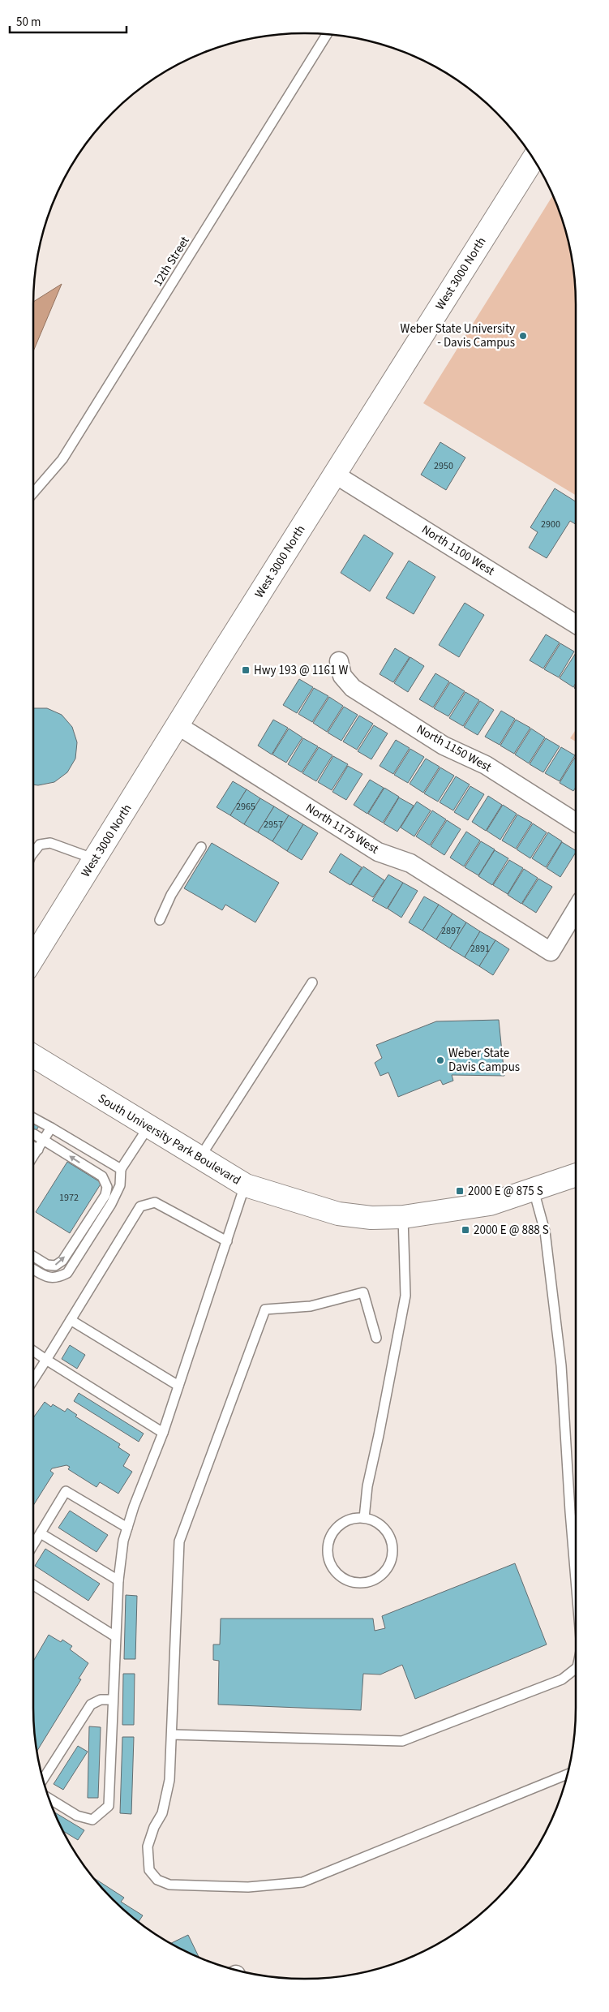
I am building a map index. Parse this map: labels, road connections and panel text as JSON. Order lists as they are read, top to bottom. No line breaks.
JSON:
{"streets":{"main road":["West 3000 North","South University Park Boulevard"],"street":["North 1100 West","North 1150 West","North 1175 West"],"lane":["12th Street"]},"crossings":[["West 3000 North","North 1100 West"],["West 3000 North","North 1175 West"]],"places":{"other":["Weber State University - Davis Campus","Weber State Davis Campus"],"transit":["Hwy 193 @ 1161 W","2000 E @ 875 S","2000 E @ 888 S"]},"house_numbers":["2950","2900","2965","2957","2897","2891","1972"],"scale_bar":"50 m"}
